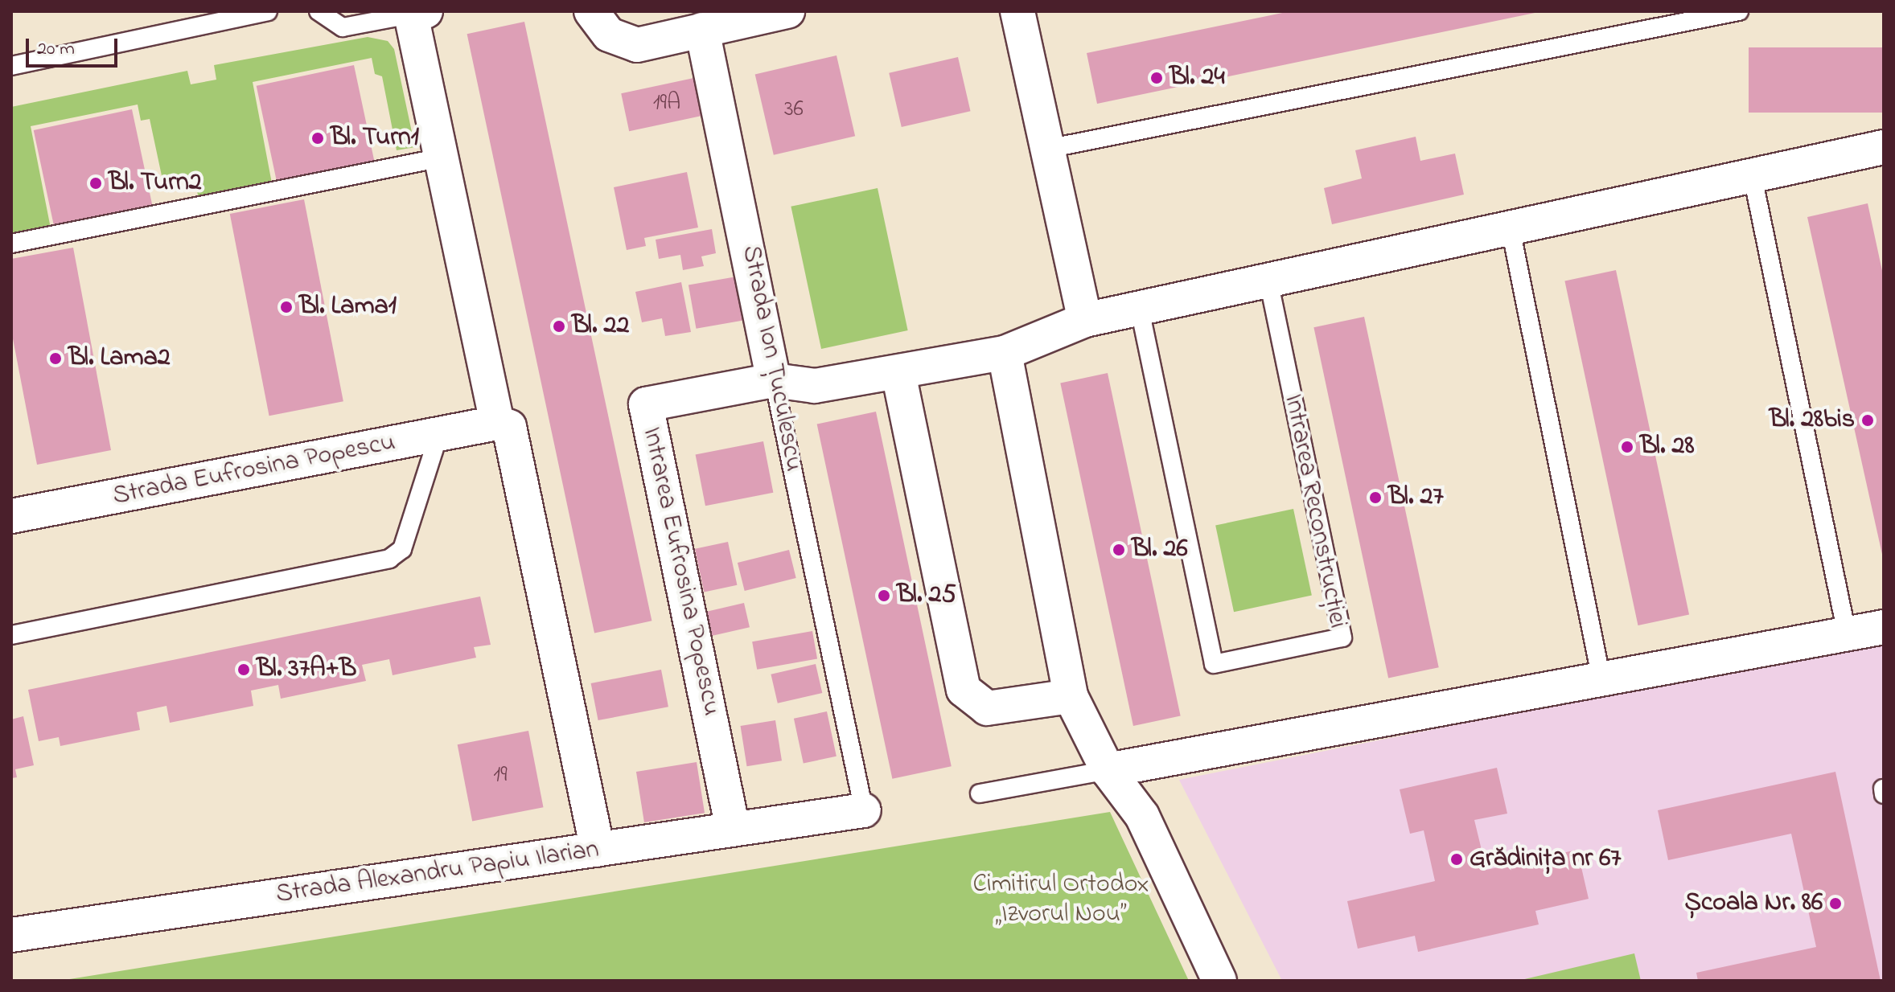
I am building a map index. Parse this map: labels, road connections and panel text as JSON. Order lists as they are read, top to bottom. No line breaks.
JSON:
{"streets":{"street":["Strada Ion Țuculescu","Strada Eufrosina Popescu","Intrarea Eufrosina Popescu","Strada Alexandru Papiu Ilarian"],"lane":["Intrarea Reconstrucției"]},"crossings":[["Strada Ion Țuculescu","Intrarea Eufrosina Popescu"],["Strada Ion Țuculescu","Strada Alexandru Papiu Ilarian"],["Intrarea Eufrosina Popescu","Strada Alexandru Papiu Ilarian"]],"parks":["Cimitirul Ortodox „Izvorul Nou”"],"places":["Bl. 24","Bl. Turn1","Bl. Turn2","Bl. Lama1","Bl. 22","Bl. Lama2","Bl. 28bis","Bl. 28","Bl. 27","Bl. 26","Bl. 25","Bl. 37A+B","Grădinița nr 67","Școala Nr. 86"],"house_numbers":["19A","36","19"],"scale_bar":"20 m"}
